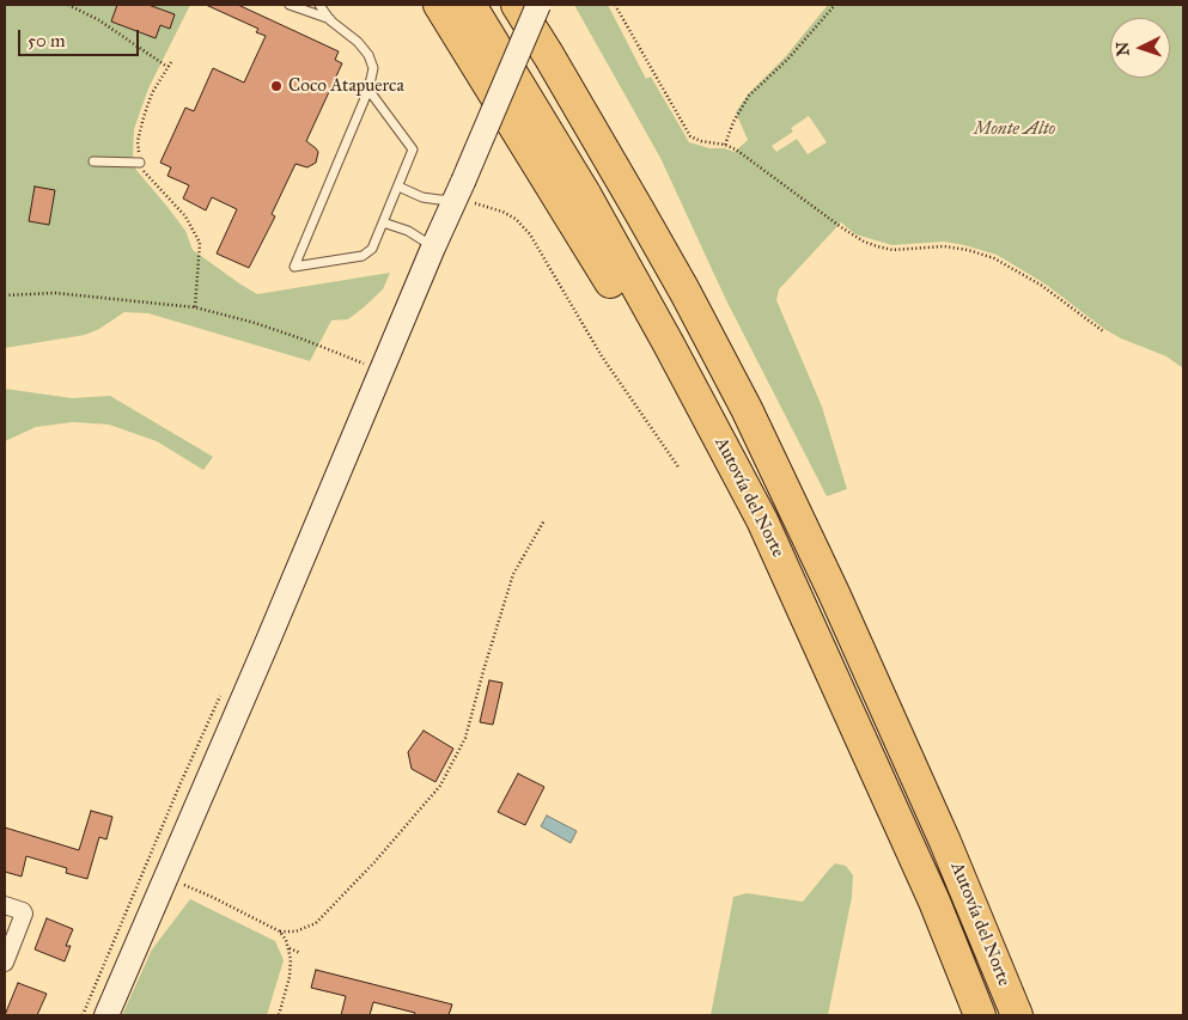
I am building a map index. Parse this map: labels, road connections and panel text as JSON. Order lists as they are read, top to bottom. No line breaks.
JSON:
{"streets":{"highway":["Autovía del Norte"]},"parks":["Monte Alto"],"places":["Coco Atapuerca"],"scale_bar":"50 m","north":"left"}
